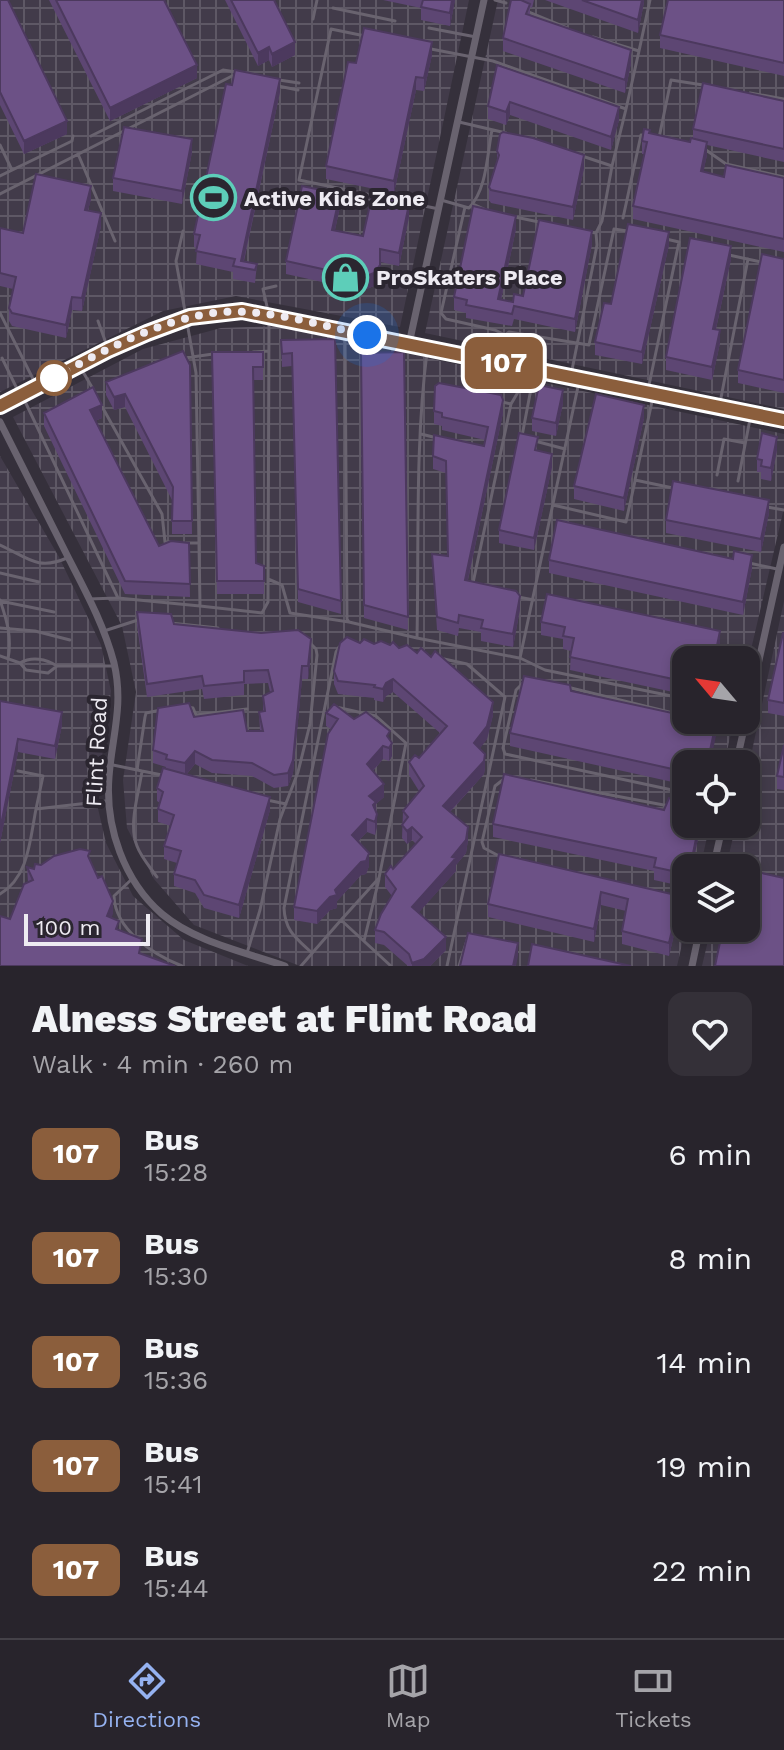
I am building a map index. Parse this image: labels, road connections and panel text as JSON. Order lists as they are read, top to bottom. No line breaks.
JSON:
{"streets":{"street":["Flint Road"]},"places":{"sports":["Active Kids Zone"],"shop":["ProSkaters Place"]},"lines":["bus line 107"],"scale_bar":"100 m","north":"top left","page":{"on_map":"107","scale":"100 m","heading":["Alness Street at Flint Road","Walk · 4 min · 260 m"],"list":[{"mark":"107","name":"Bus","note":"15:28","value":"6 min"},{"mark":"107","name":"Bus","note":"15:30","value":"8 min"},{"mark":"107","name":"Bus","note":"15:36","value":"14 min"},{"mark":"107","name":"Bus","note":"15:41","value":"19 min"},{"mark":"107","name":"Bus","note":"15:44","value":"22 min"}],"tabs":["Directions","Map","Tickets"]}}
